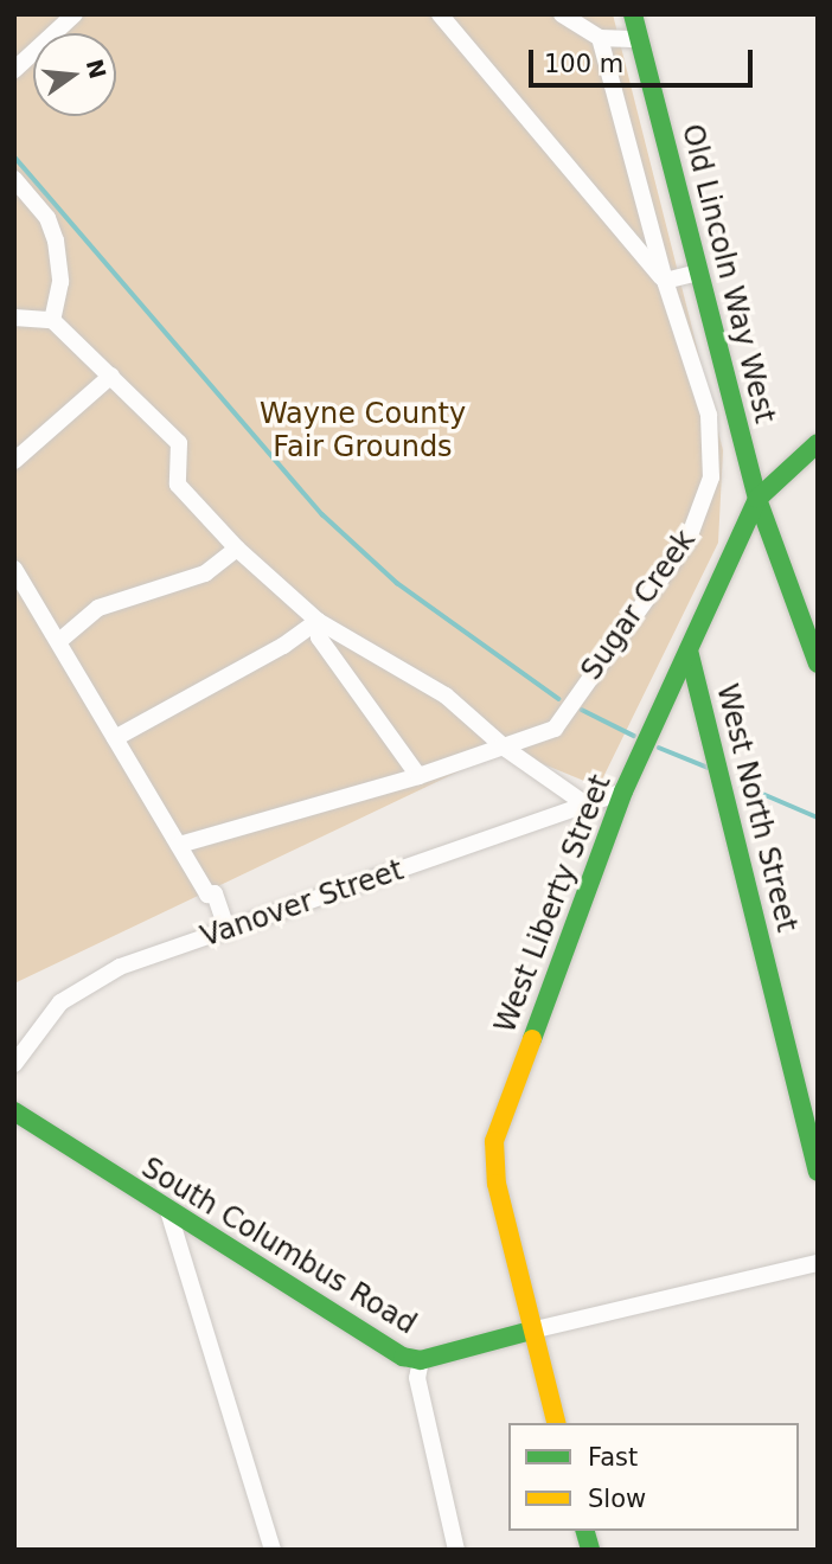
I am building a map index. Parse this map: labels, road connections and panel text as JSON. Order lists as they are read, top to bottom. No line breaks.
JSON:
{"streets":{"main road":["Old Lincoln Way West","West North Street","West Liberty Street","South Columbus Road"],"street":["Sugar Creek","Vanover Street"]},"crossings":[["Old Lincoln Way West","West Liberty Street"],["West North Street","West Liberty Street"],["Vanover Street","West Liberty Street"],["West Liberty Street","South Columbus Road"]],"parks":["Wayne County Fair Grounds"],"legend":["Fast","Slow"],"scale_bar":"100 m","north":"right"}
